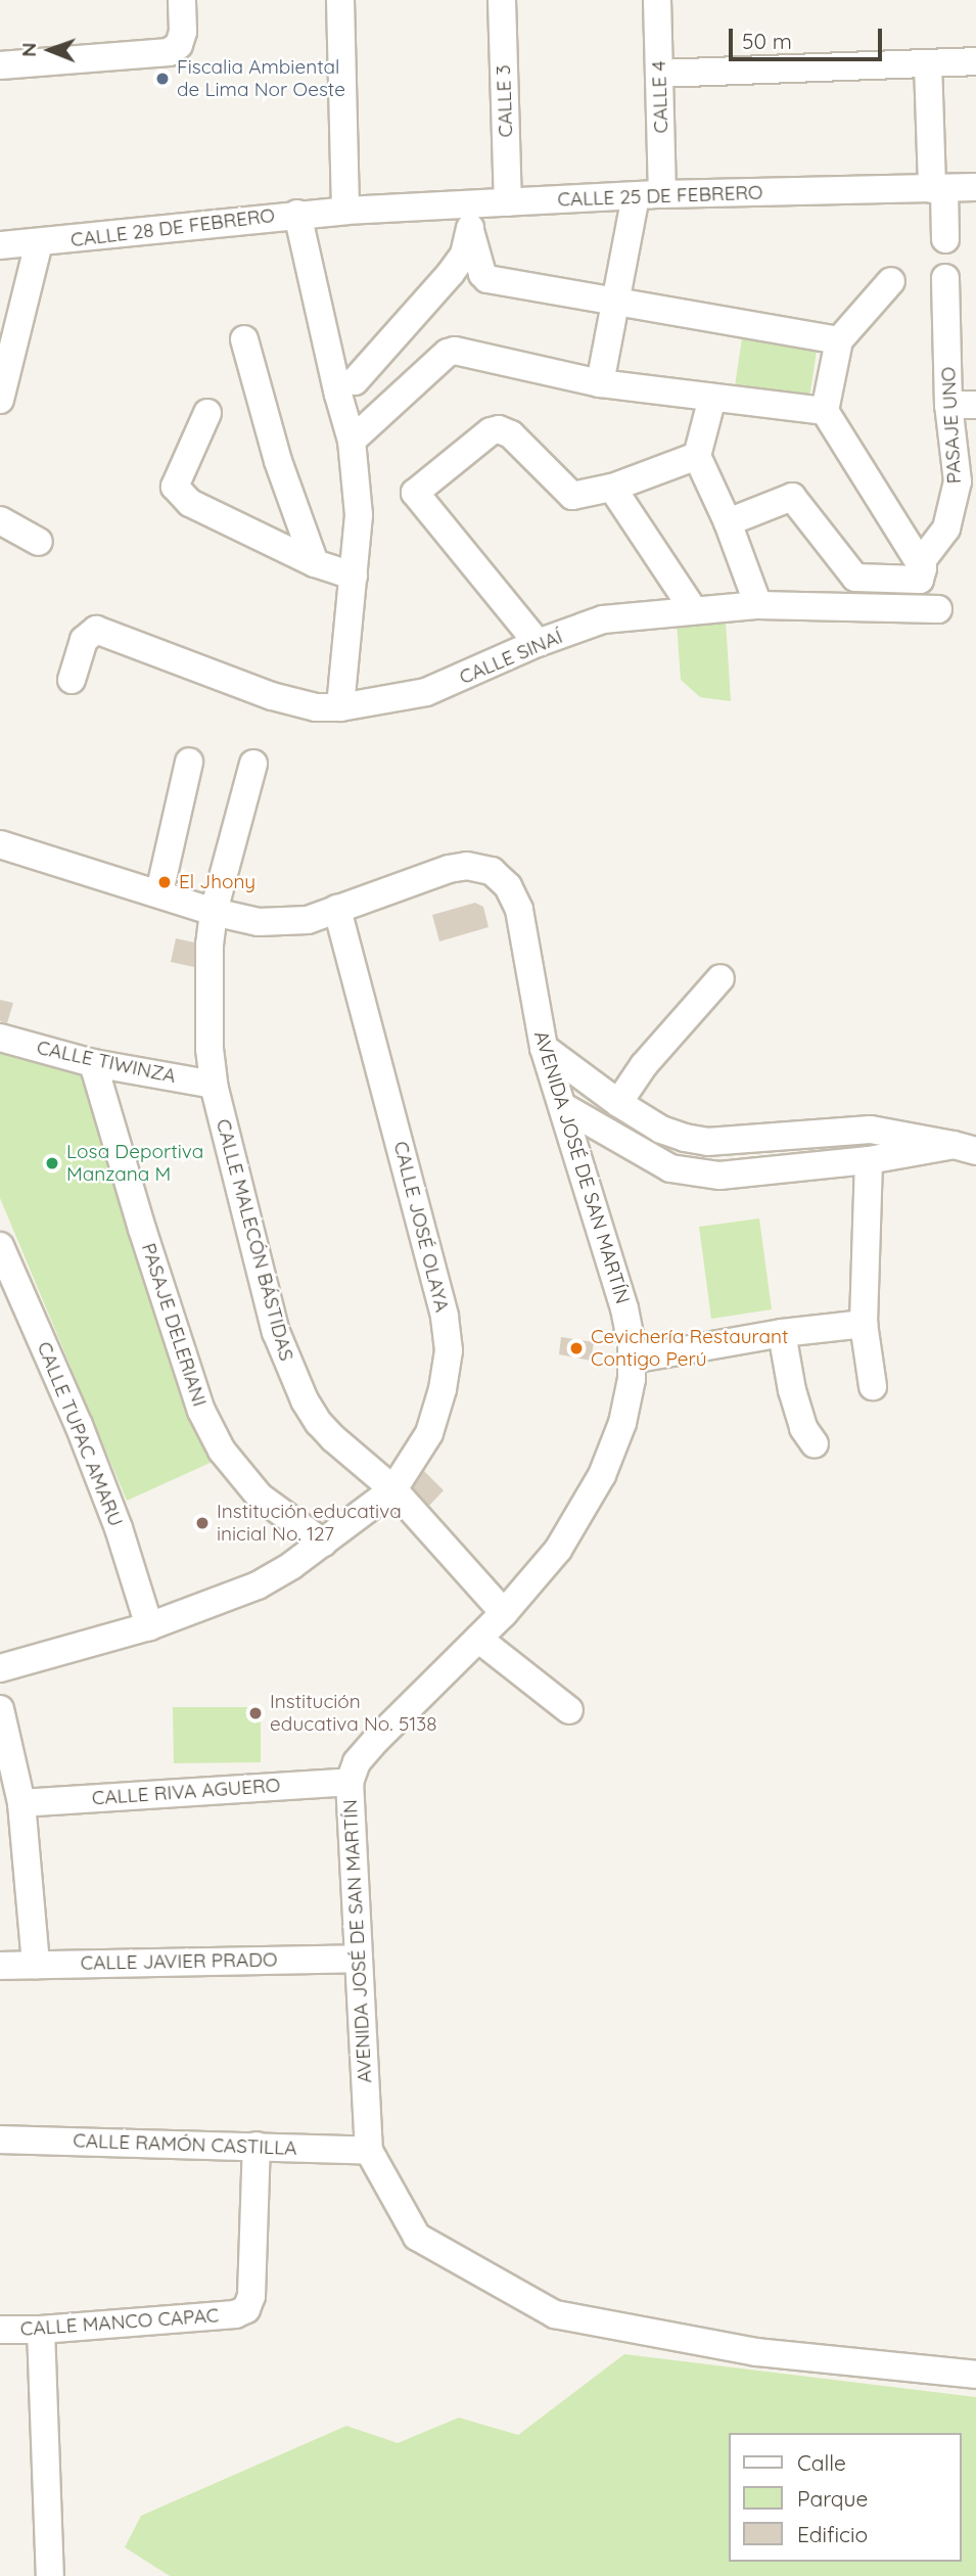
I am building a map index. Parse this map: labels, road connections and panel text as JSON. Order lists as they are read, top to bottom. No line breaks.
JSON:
{"streets":{"street":["CALLE 4","CALLE 3","CALLE 25 DE FEBRERO","CALLE 28 DE FEBRERO","PASAJE UNO","CALLE SINAÍ","CALLE TIWINZA","AVENIDA JOSÉ DE SAN MARTÍN","CALLE JOSÉ OLAYA","CALLE MALECÓN BÁSTIDAS","PASAJE DELERIANI","CALLE TUPAC AMARU","CALLE RIVA AGUERO","CALLE JAVIER PRADO","CALLE RAMÓN CASTILLA","CALLE MANCO CAPAC"]},"crossings":[["CALLE 4","CALLE 25 DE FEBRERO"],["CALLE 3","CALLE 25 DE FEBRERO"],["CALLE 25 DE FEBRERO","CALLE 28 DE FEBRERO"],["CALLE TIWINZA","CALLE MALECÓN BÁSTIDAS"],["CALLE TIWINZA","PASAJE DELERIANI"],["AVENIDA JOSÉ DE SAN MARTÍN","CALLE JOSÉ OLAYA"],["AVENIDA JOSÉ DE SAN MARTÍN","CALLE MALECÓN BÁSTIDAS"],["AVENIDA JOSÉ DE SAN MARTÍN","CALLE RIVA AGUERO"],["AVENIDA JOSÉ DE SAN MARTÍN","CALLE JAVIER PRADO"],["AVENIDA JOSÉ DE SAN MARTÍN","CALLE RAMÓN CASTILLA"],["CALLE JOSÉ OLAYA","CALLE MALECÓN BÁSTIDAS"],["CALLE JOSÉ OLAYA","PASAJE DELERIANI"],["CALLE JOSÉ OLAYA","CALLE TUPAC AMARU"],["CALLE RAMÓN CASTILLA","CALLE MANCO CAPAC"]],"places":["Fiscalia Ambiental de Lima Nor Oeste","El Jhony","Losa Deportiva Manzana M","Cevichería Restaurant Contigo Perú","Institución educativa inicial No. 127","Institución educativa No. 5138"],"legend":["Calle","Parque","Edificio"],"scale_bar":"50 m","north":"left"}
